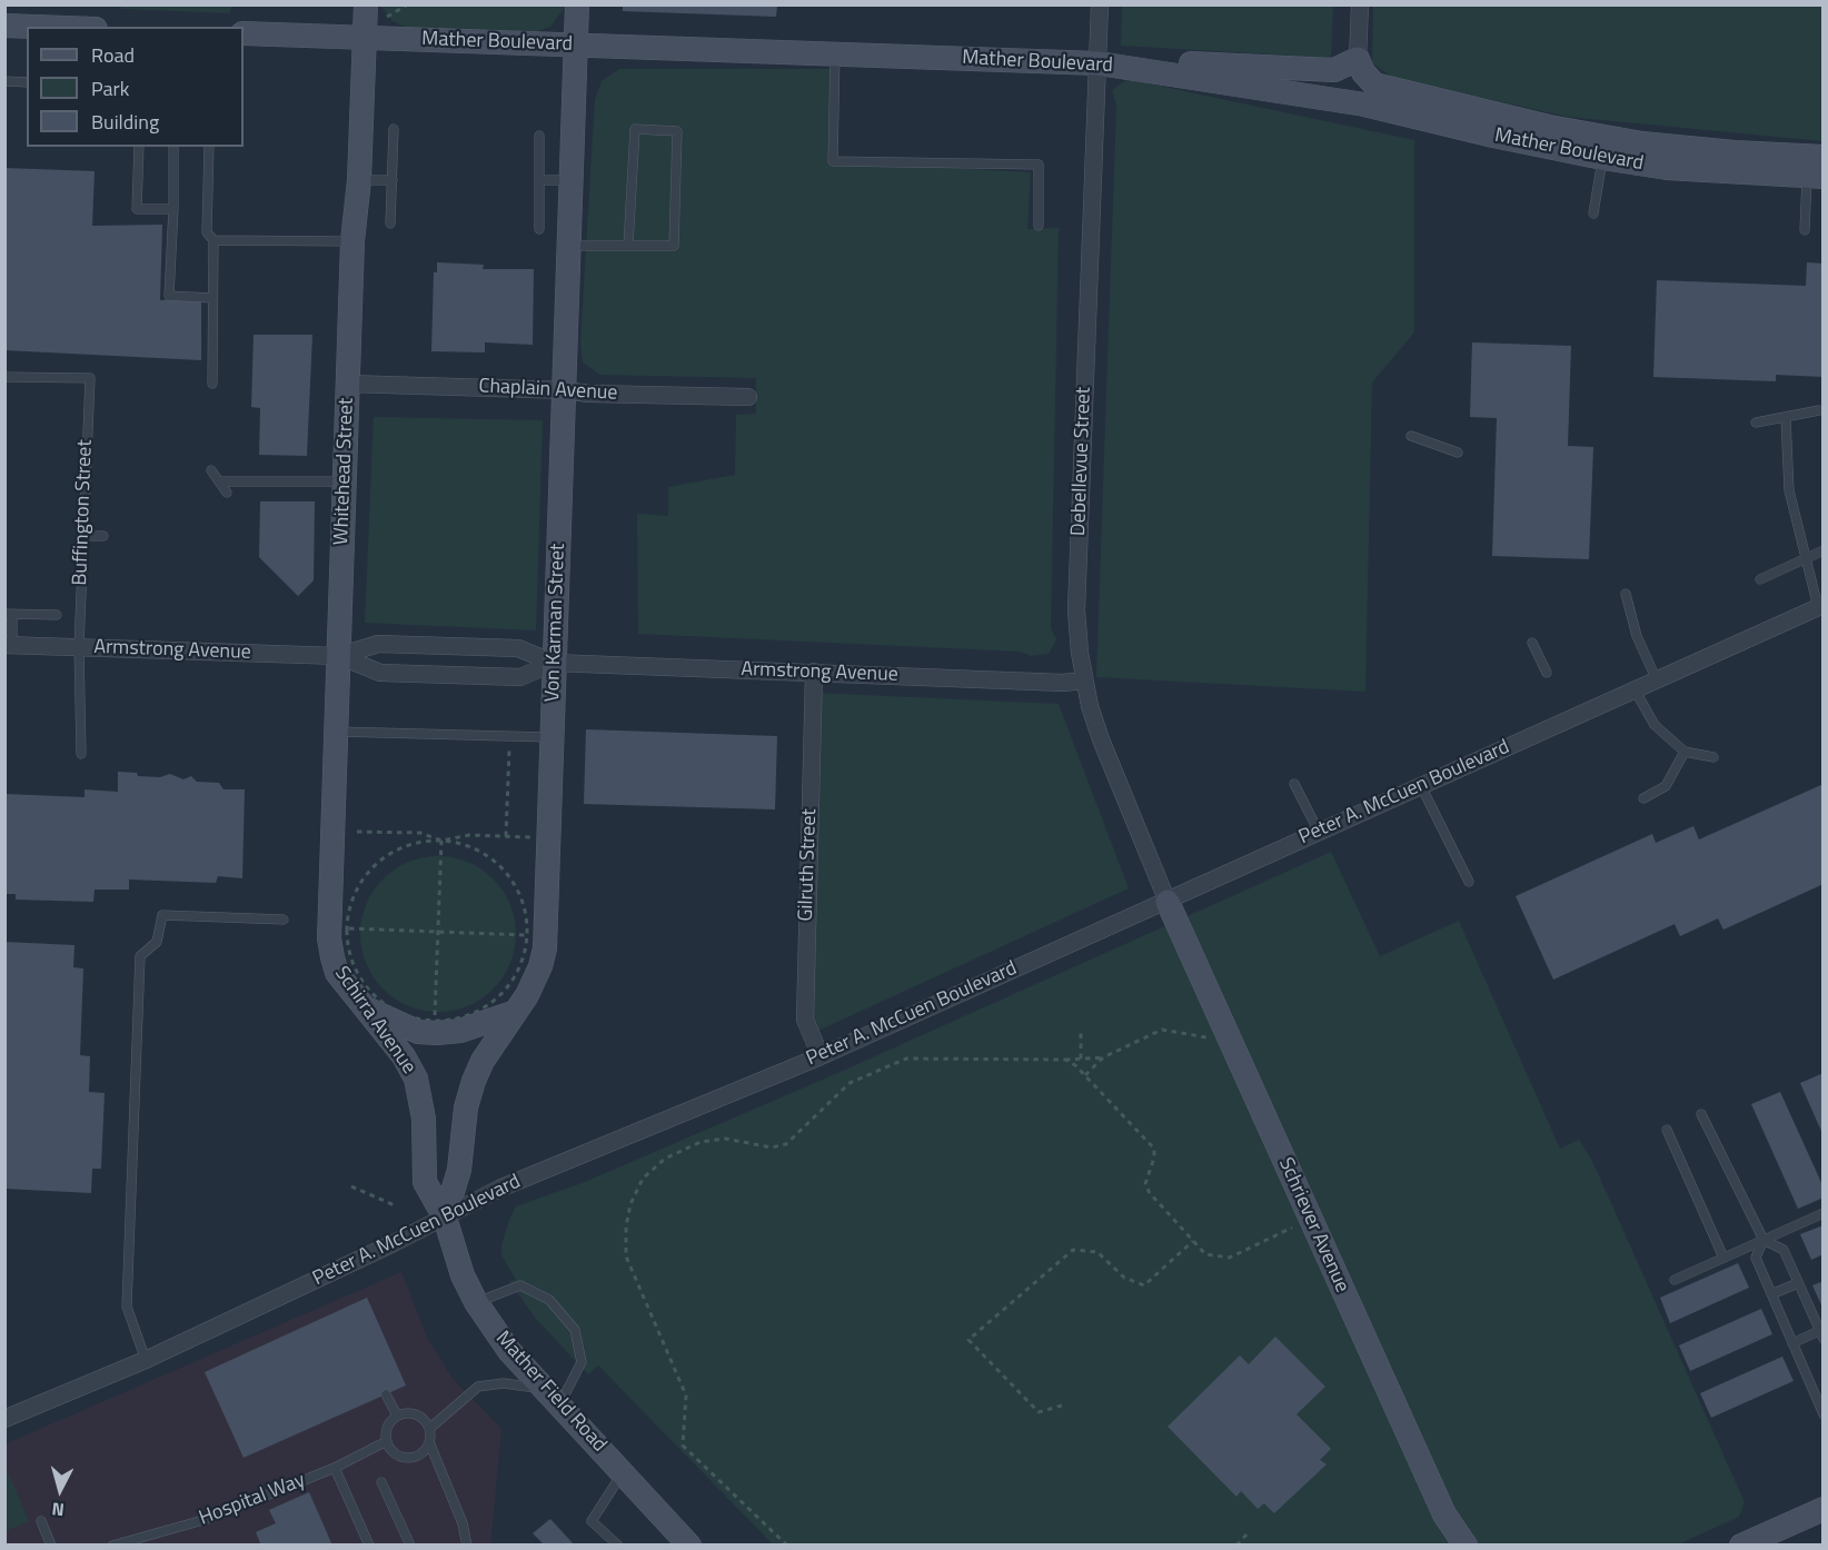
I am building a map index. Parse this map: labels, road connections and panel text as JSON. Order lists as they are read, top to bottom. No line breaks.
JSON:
{"streets":{"street":["Mather Boulevard","Chaplain Avenue","Debellevue Street","Whitehead Street","Von Karman Street","Armstrong Avenue","Peter A. McCuen Boulevard","Gilruth Street","Schirra Avenue","Schriever Avenue","Mather Field Road"],"lane":["Buffington Street","Hospital Way"]},"crossings":[["Mather Boulevard","Debellevue Street"],["Mather Boulevard","Whitehead Street"],["Mather Boulevard","Von Karman Street"],["Chaplain Avenue","Whitehead Street"],["Chaplain Avenue","Von Karman Street"],["Debellevue Street","Armstrong Avenue"],["Debellevue Street","Peter A. McCuen Boulevard"],["Debellevue Street","Schriever Avenue"],["Whitehead Street","Armstrong Avenue"],["Whitehead Street","Schirra Avenue"],["Buffington Street","Armstrong Avenue"],["Von Karman Street","Armstrong Avenue"],["Von Karman Street","Peter A. McCuen Boulevard"],["Von Karman Street","Schirra Avenue"],["Von Karman Street","Mather Field Road"],["Armstrong Avenue","Gilruth Street"],["Peter A. McCuen Boulevard","Gilruth Street"],["Peter A. McCuen Boulevard","Schirra Avenue"],["Peter A. McCuen Boulevard","Schriever Avenue"],["Peter A. McCuen Boulevard","Mather Field Road"],["Schirra Avenue","Mather Field Road"]],"legend":["Road","Park","Building"],"north":"bottom"}
